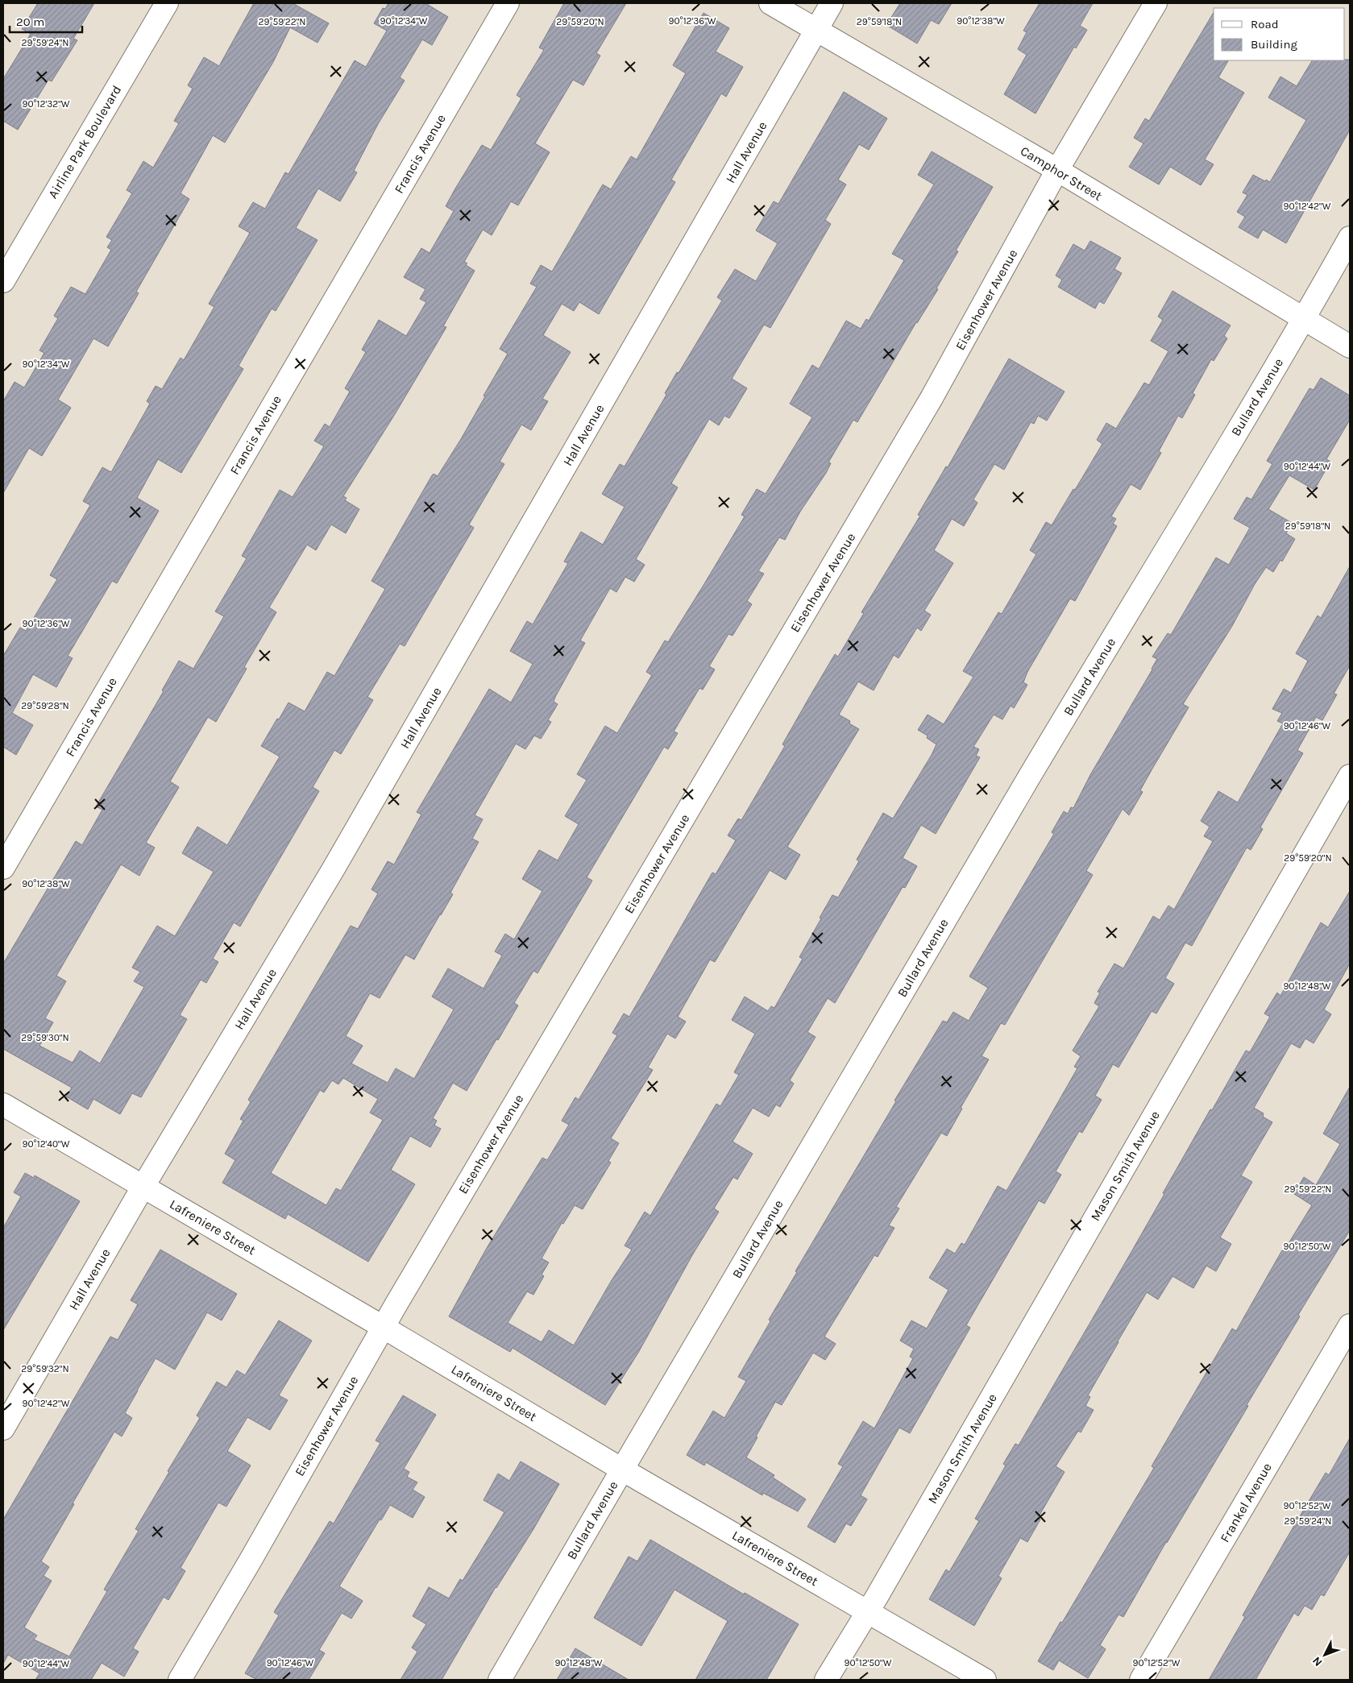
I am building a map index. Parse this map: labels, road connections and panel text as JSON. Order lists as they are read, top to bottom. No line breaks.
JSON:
{"streets":{"street":["Airline Park Boulevard","Hall Avenue","Francis Avenue","Camphor Street","Eisenhower Avenue","Bullard Avenue","Mason Smith Avenue","Lafreniere Street","Frankel Avenue"]},"crossings":[["Hall Avenue","Camphor Street"],["Hall Avenue","Lafreniere Street"],["Camphor Street","Eisenhower Avenue"],["Camphor Street","Bullard Avenue"],["Eisenhower Avenue","Lafreniere Street"],["Bullard Avenue","Lafreniere Street"],["Mason Smith Avenue","Lafreniere Street"]],"legend":["Road","Building"],"scale_bar":"20 m","north":"bottom left","coordinates":["90°12'34\"W","90°12'36\"W","90°12'38\"W","29°59'22\"N","29°59'18\"N","29°59'20\"N","29°59'24\"N","90°12'32\"W","90°12'42\"W","90°12'44\"W","29°59'28\"N","90°12'46\"W","90°12'48\"W","29°59'30\"N","90°12'40\"W","90°12'50\"W","29°59'32\"N","90°12'52\"W"]}
